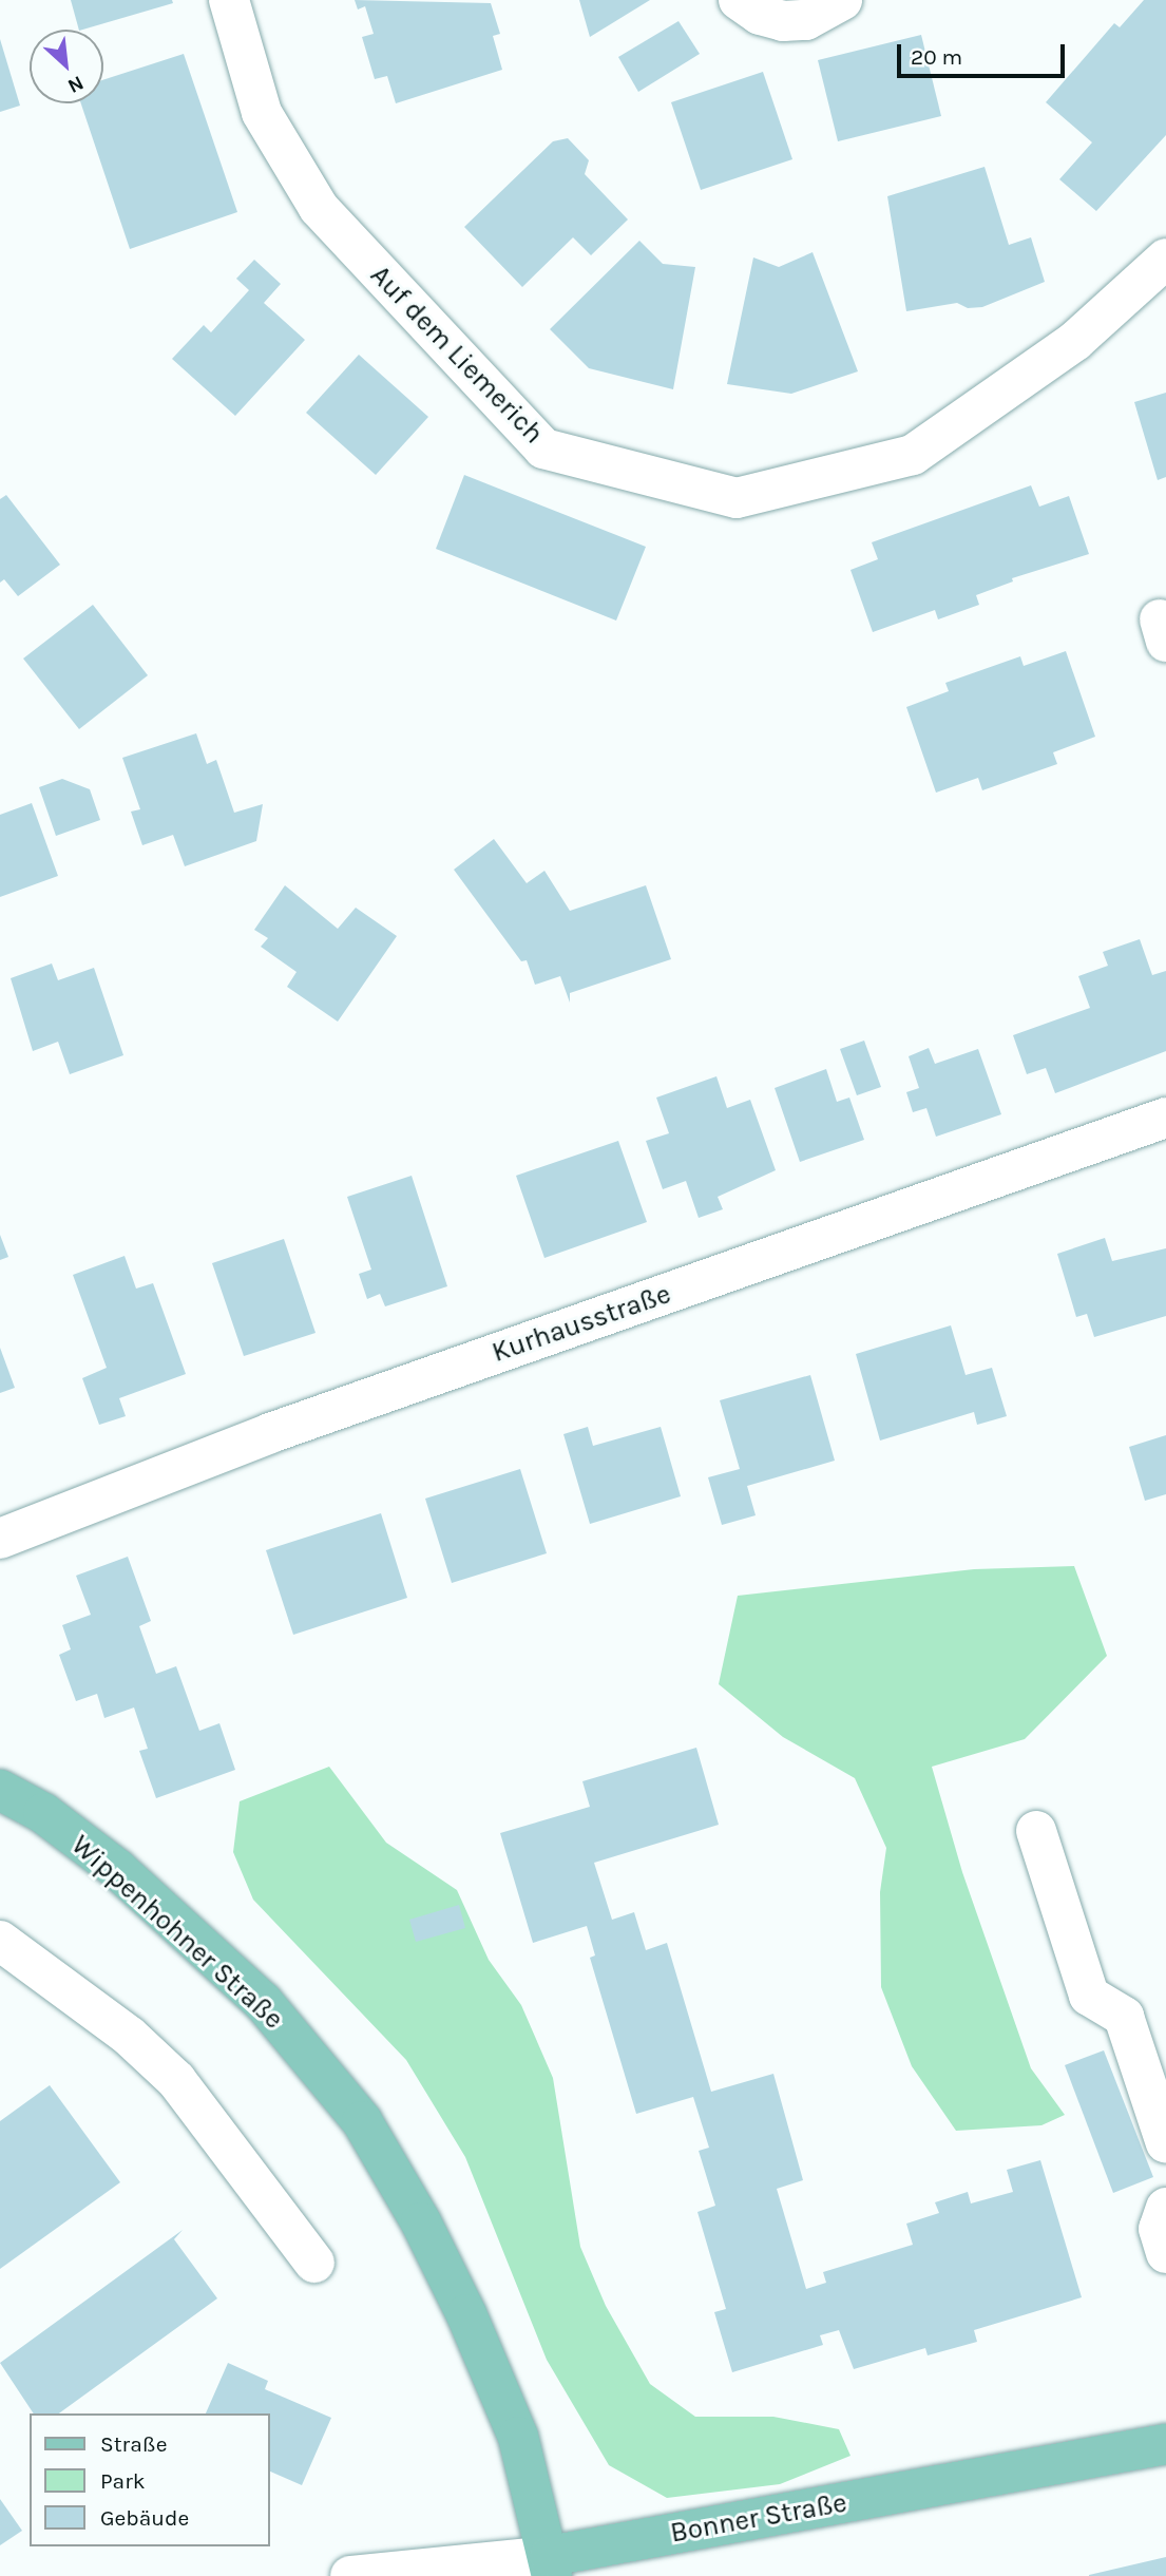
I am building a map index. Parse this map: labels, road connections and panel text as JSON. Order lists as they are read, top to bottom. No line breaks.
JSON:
{"streets":{"main road":["Wippenhohner Straße","Bonner Straße"],"street":["Auf dem Liemerich","Kurhausstraße"]},"crossings":[["Wippenhohner Straße","Bonner Straße"]],"legend":["Straße","Park","Gebäude"],"scale_bar":"20 m","north":"bottom right"}
